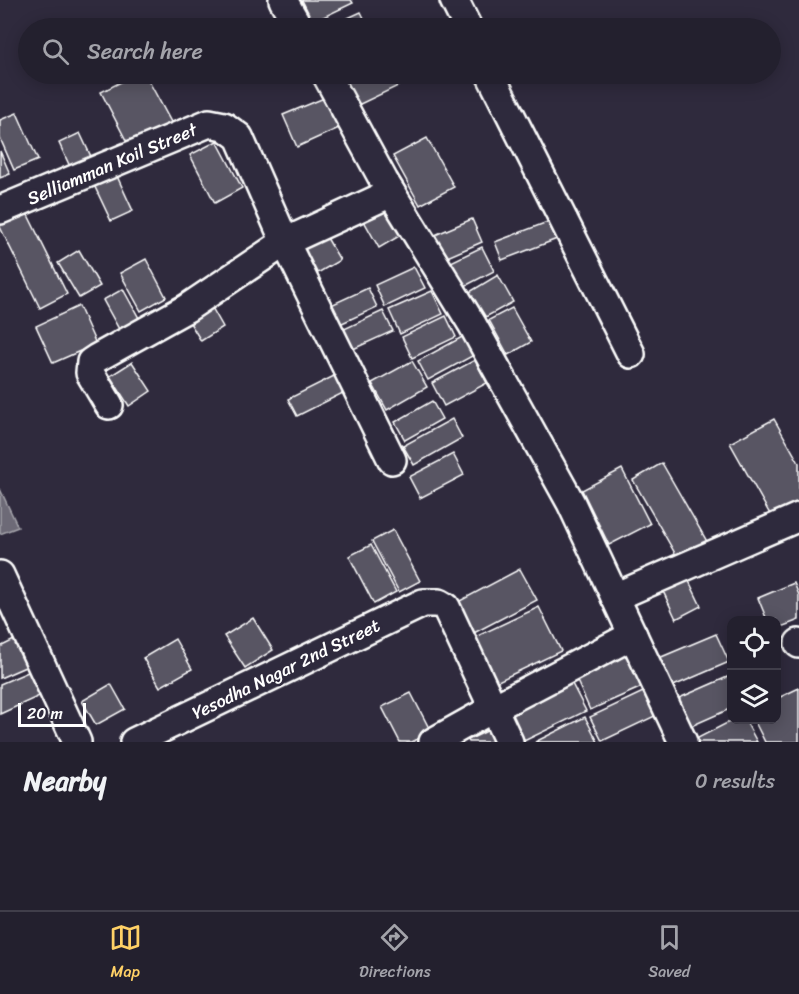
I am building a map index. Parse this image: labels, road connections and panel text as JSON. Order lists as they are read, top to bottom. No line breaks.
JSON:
{"streets":{"street":["Selliamman Koil Street","Yesodha Nagar 2nd Street"]},"scale_bar":"20 m","page":{"search":"Search here","scale":"20 m","heading":["Nearby","0 results"],"nav":["Map","Directions","Saved"]}}
